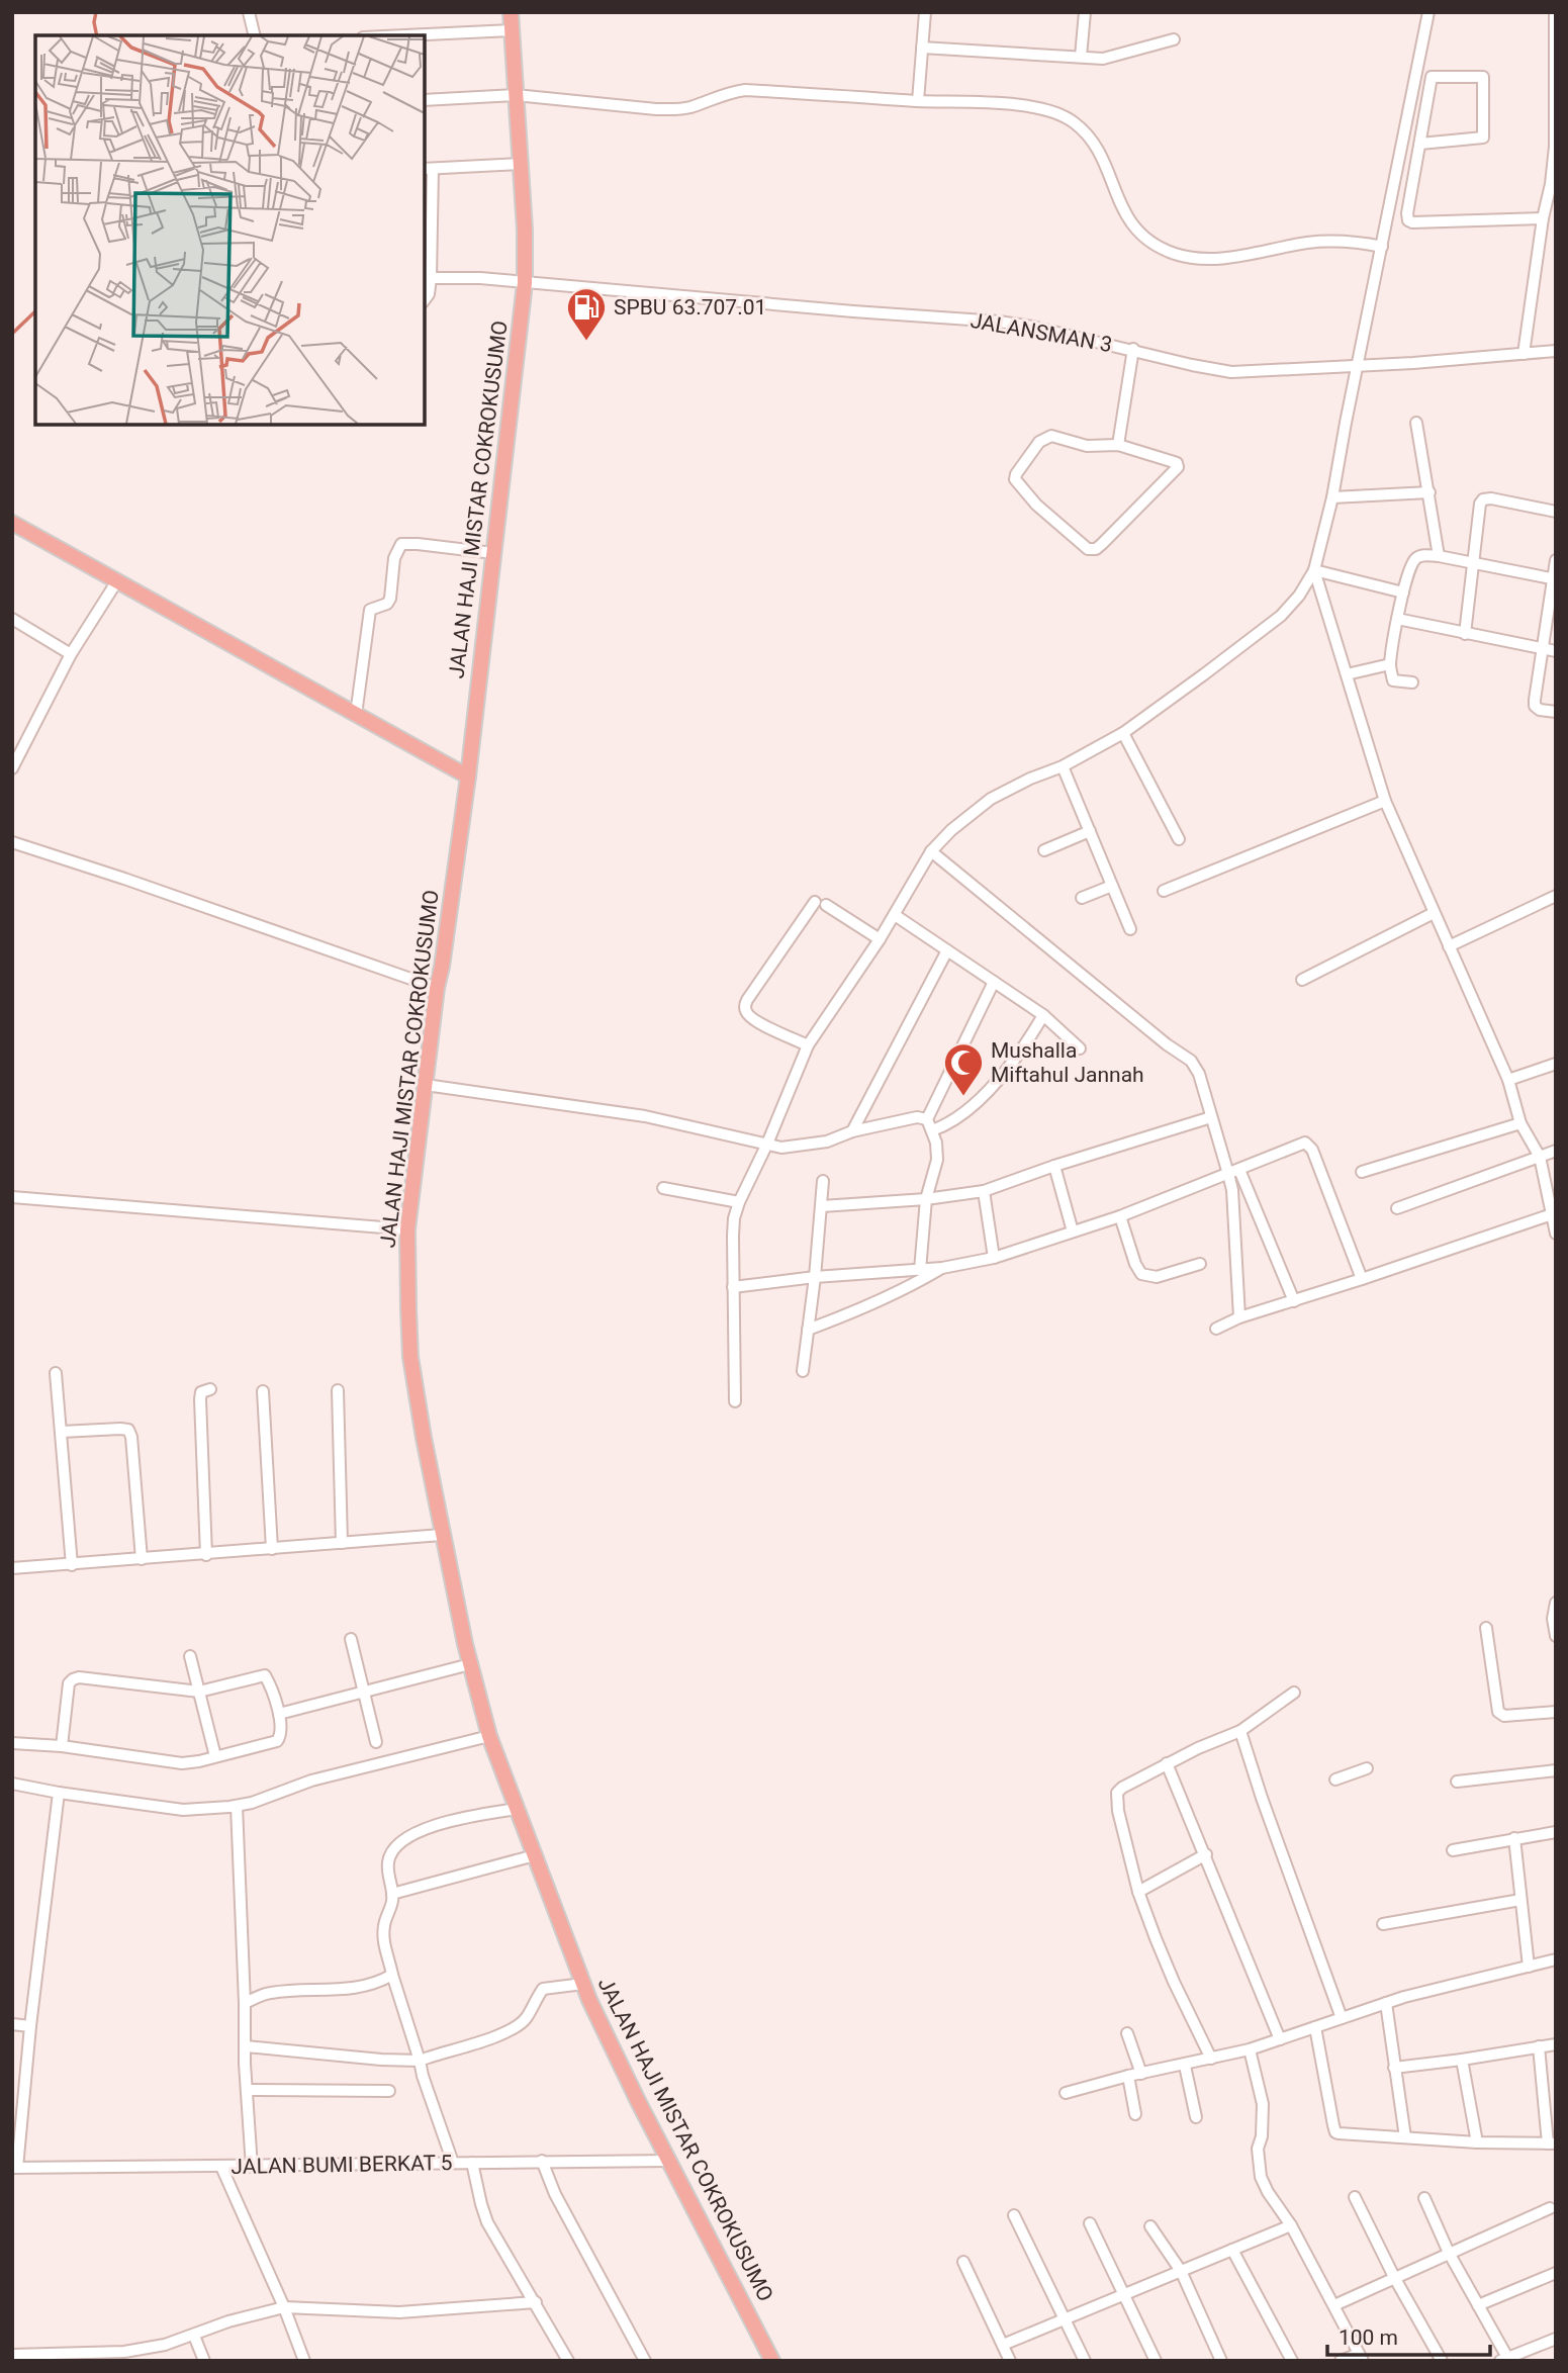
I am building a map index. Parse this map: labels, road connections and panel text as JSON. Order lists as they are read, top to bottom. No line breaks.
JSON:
{"streets":{"main road":["JALAN HAJI MISTAR COKROKUSUMO"],"street":["JALANSMAN 3","JALAN BUMI BERKAT 5"]},"crossings":[["JALANSMAN 3","JALAN HAJI MISTAR COKROKUSUMO"],["JALAN HAJI MISTAR COKROKUSUMO","JALAN BUMI BERKAT 5"]],"places":{"fuel station":["SPBU 63.707.01"],"mosque":["Mushalla Miftahul Jannah"]},"scale_bar":"100 m"}
